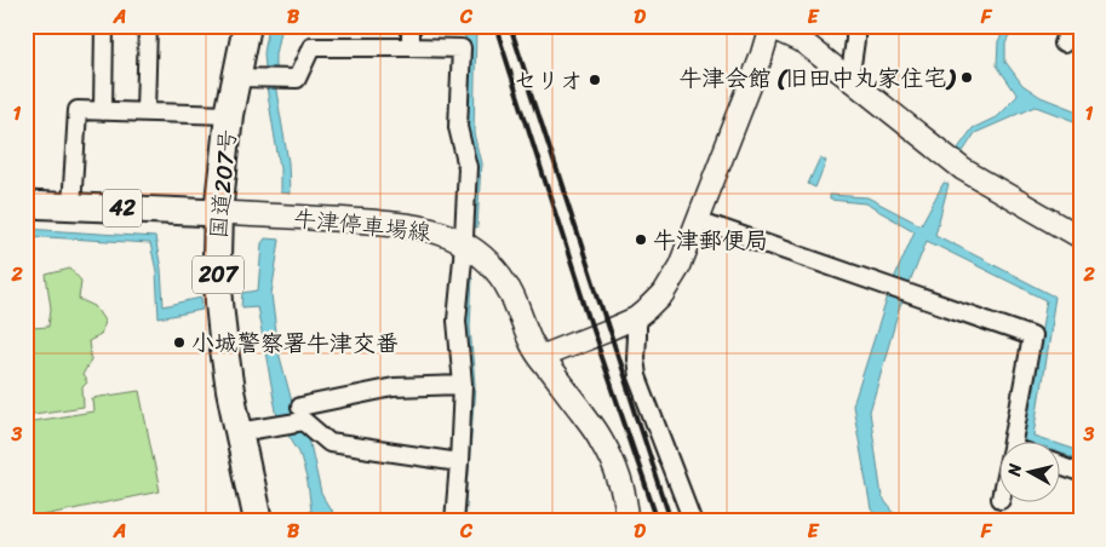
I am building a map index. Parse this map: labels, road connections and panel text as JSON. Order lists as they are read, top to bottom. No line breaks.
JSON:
{"streets":{"highway":["国道207号","207"],"main road":["42","牛津停車場線"]},"crossings":[["国道207号","42"],["国道207号","牛津停車場線"],["42","牛津停車場線"]],"places":["牛津会館 (旧田中丸家住宅)","セリオ","牛津郵便局","小城警察署牛津交番"],"north":"left","grid":{"columns":["A","B","C","D","E","F"],"rows":["1","2","3"]}}
